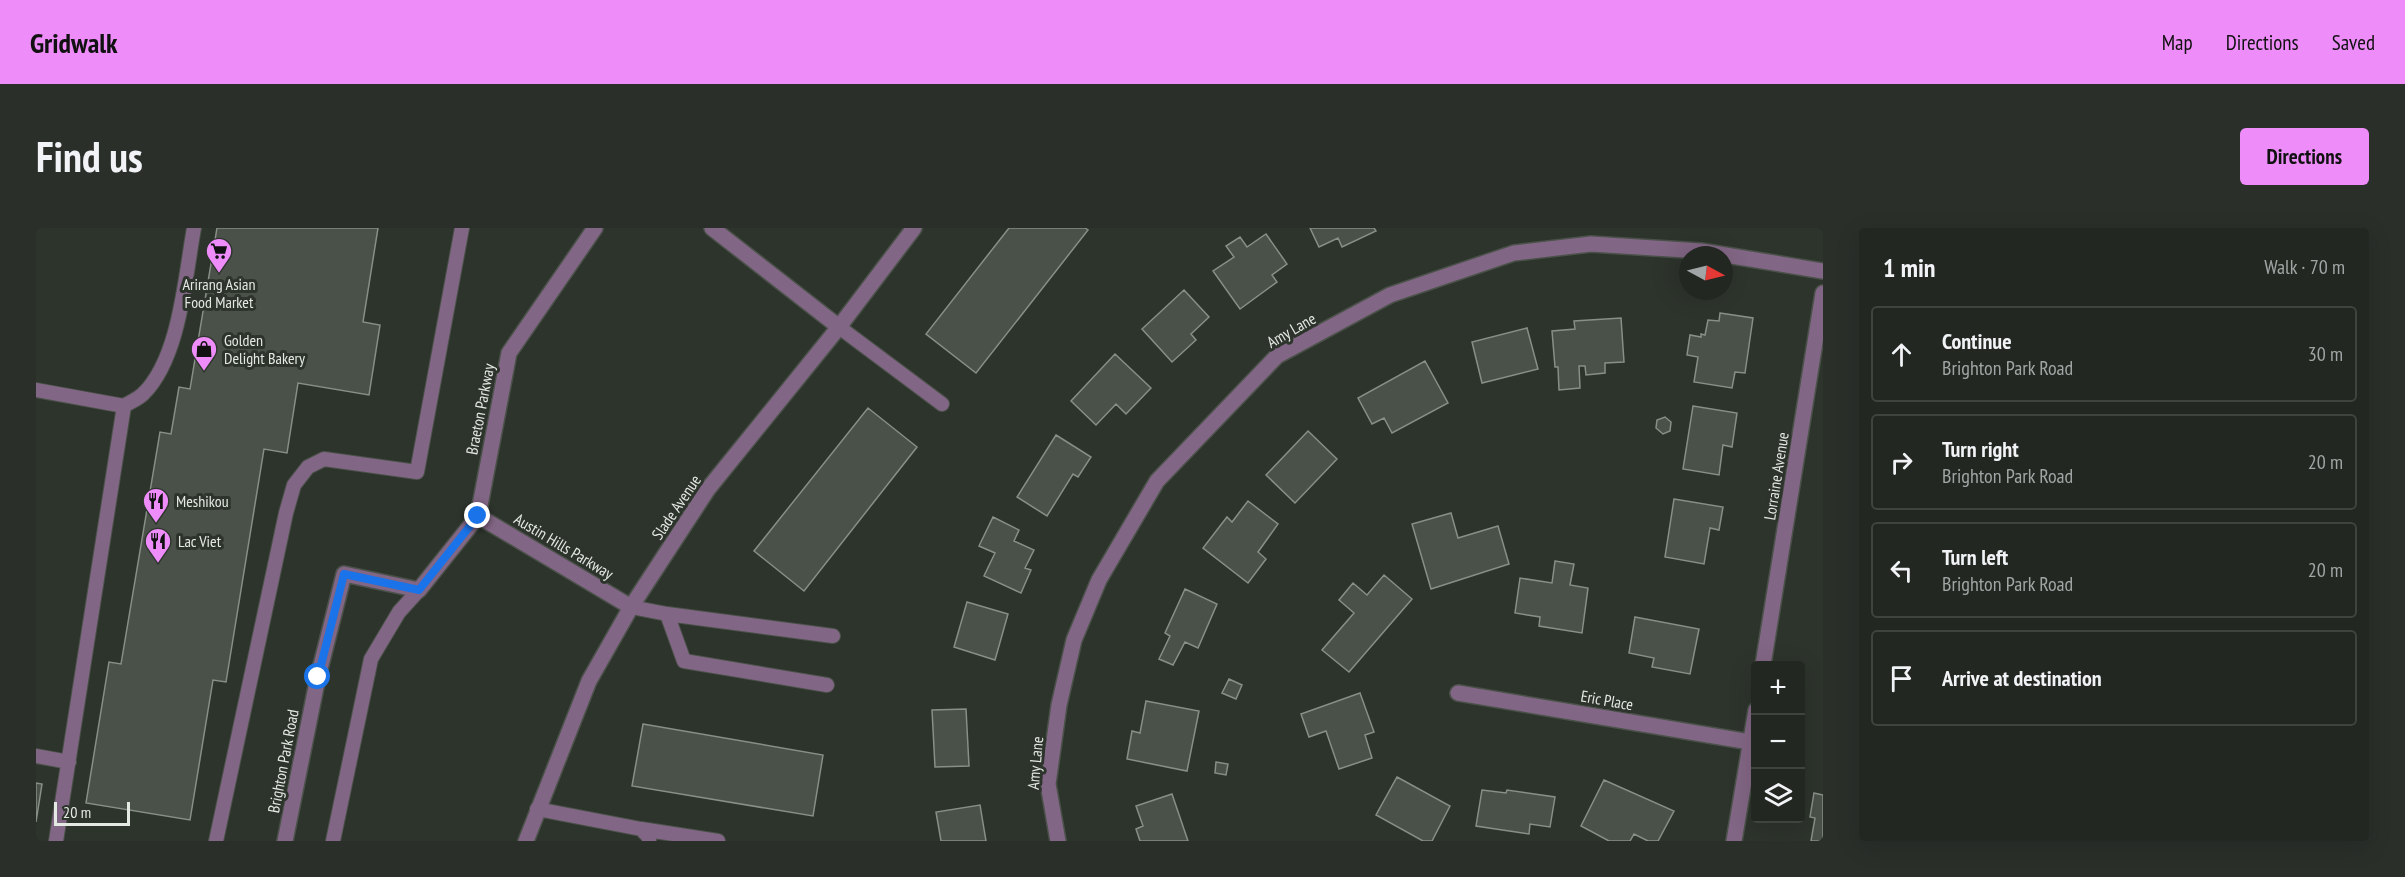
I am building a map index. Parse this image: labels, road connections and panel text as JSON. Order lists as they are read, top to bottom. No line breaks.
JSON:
{"streets":{"street":["Amy Lane","Braeton Parkway","Lorraine Avenue","Slade Avenue","Austin Hills Parkway","Eric Place","Brighton Park Road"]},"crossings":[["Braeton Parkway","Austin Hills Parkway"],["Slade Avenue","Austin Hills Parkway"]],"places":{"supermarket":["Arirang Asian Food Market"],"shop":["Golden Delight Bakery"],"restaurant":["Meshikou","Lac Viet"]},"scale_bar":"20 m","north":"right","page":{"header":"Gridwalk","nav":["Map","Directions","Saved"],"buttons":"Directions","title":"Find us","heading":["1 min","Walk · 70 m"],"list":[["Continue","Brighton Park Road","30 m"],["Turn right","Brighton Park Road","20 m"],["Turn left","Brighton Park Road","20 m"],"Arrive at destination"],"map_buttons":["+","−"],"scale":"20 m"}}
